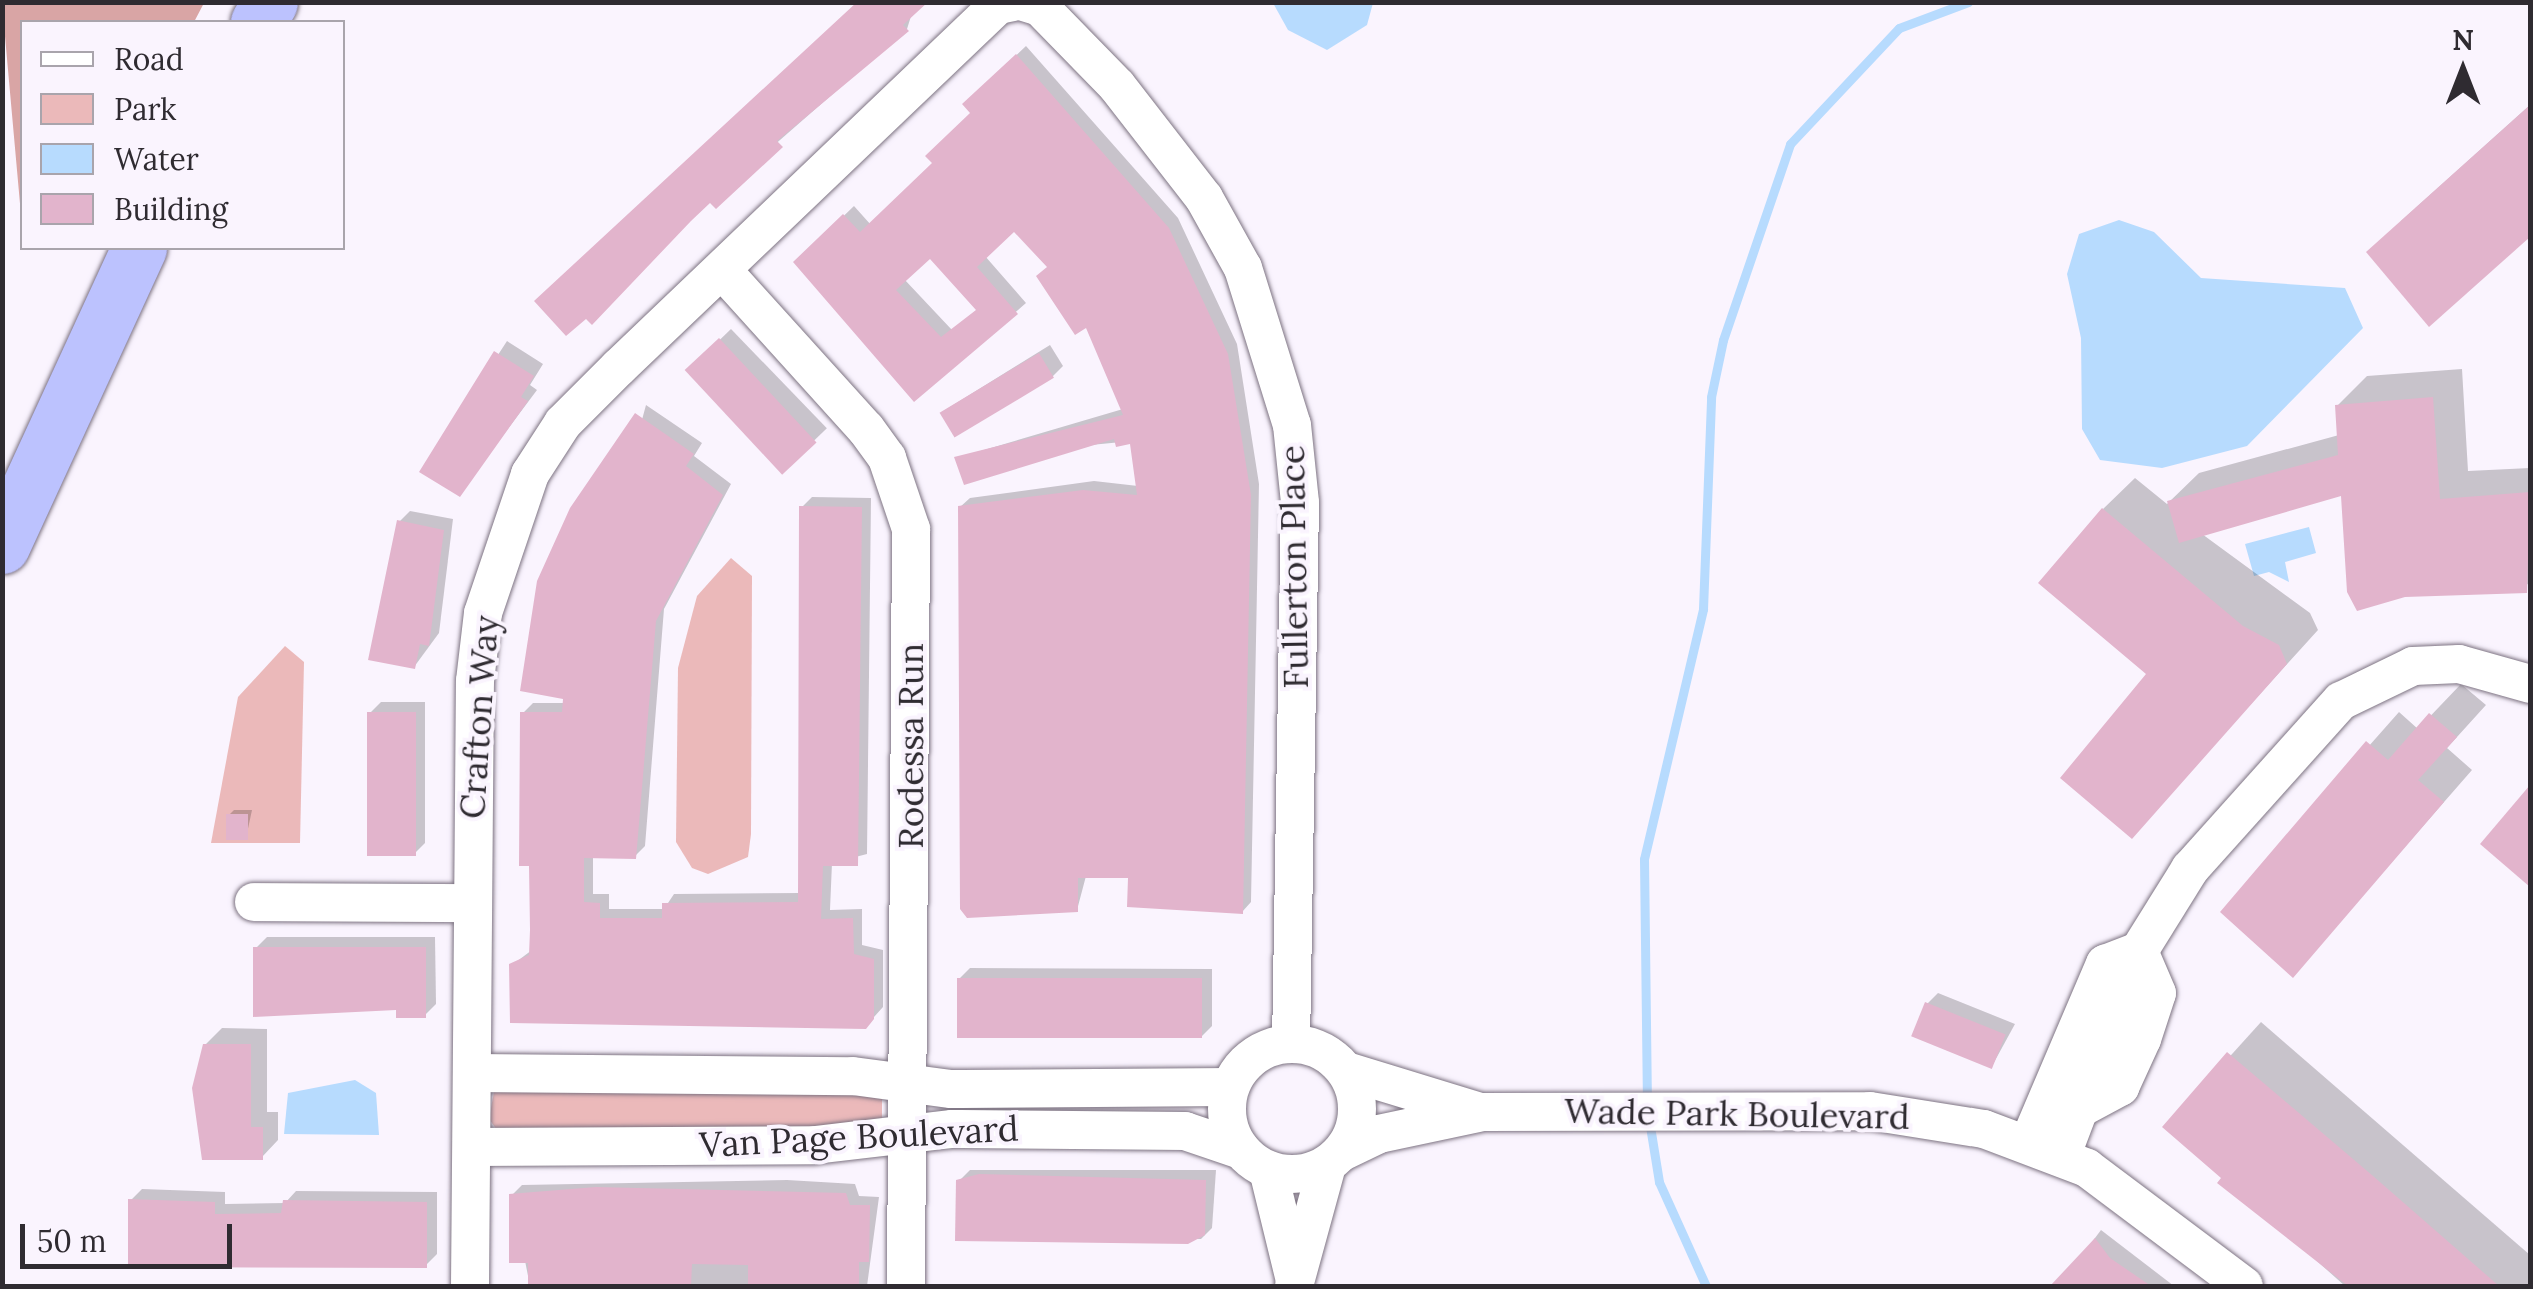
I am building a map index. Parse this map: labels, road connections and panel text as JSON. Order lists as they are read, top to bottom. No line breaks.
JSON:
{"streets":{"street":["Fullerton Place","Crafton Way","Rodessa Run","Wade Park Boulevard","Van Page Boulevard"]},"crossings":[["Fullerton Place","Wade Park Boulevard"],["Fullerton Place","Van Page Boulevard"],["Crafton Way","Rodessa Run"],["Crafton Way","Van Page Boulevard"],["Rodessa Run","Van Page Boulevard"],["Wade Park Boulevard","Van Page Boulevard"]],"legend":["Road","Park","Water","Building"],"scale_bar":"50 m","north":"top"}
